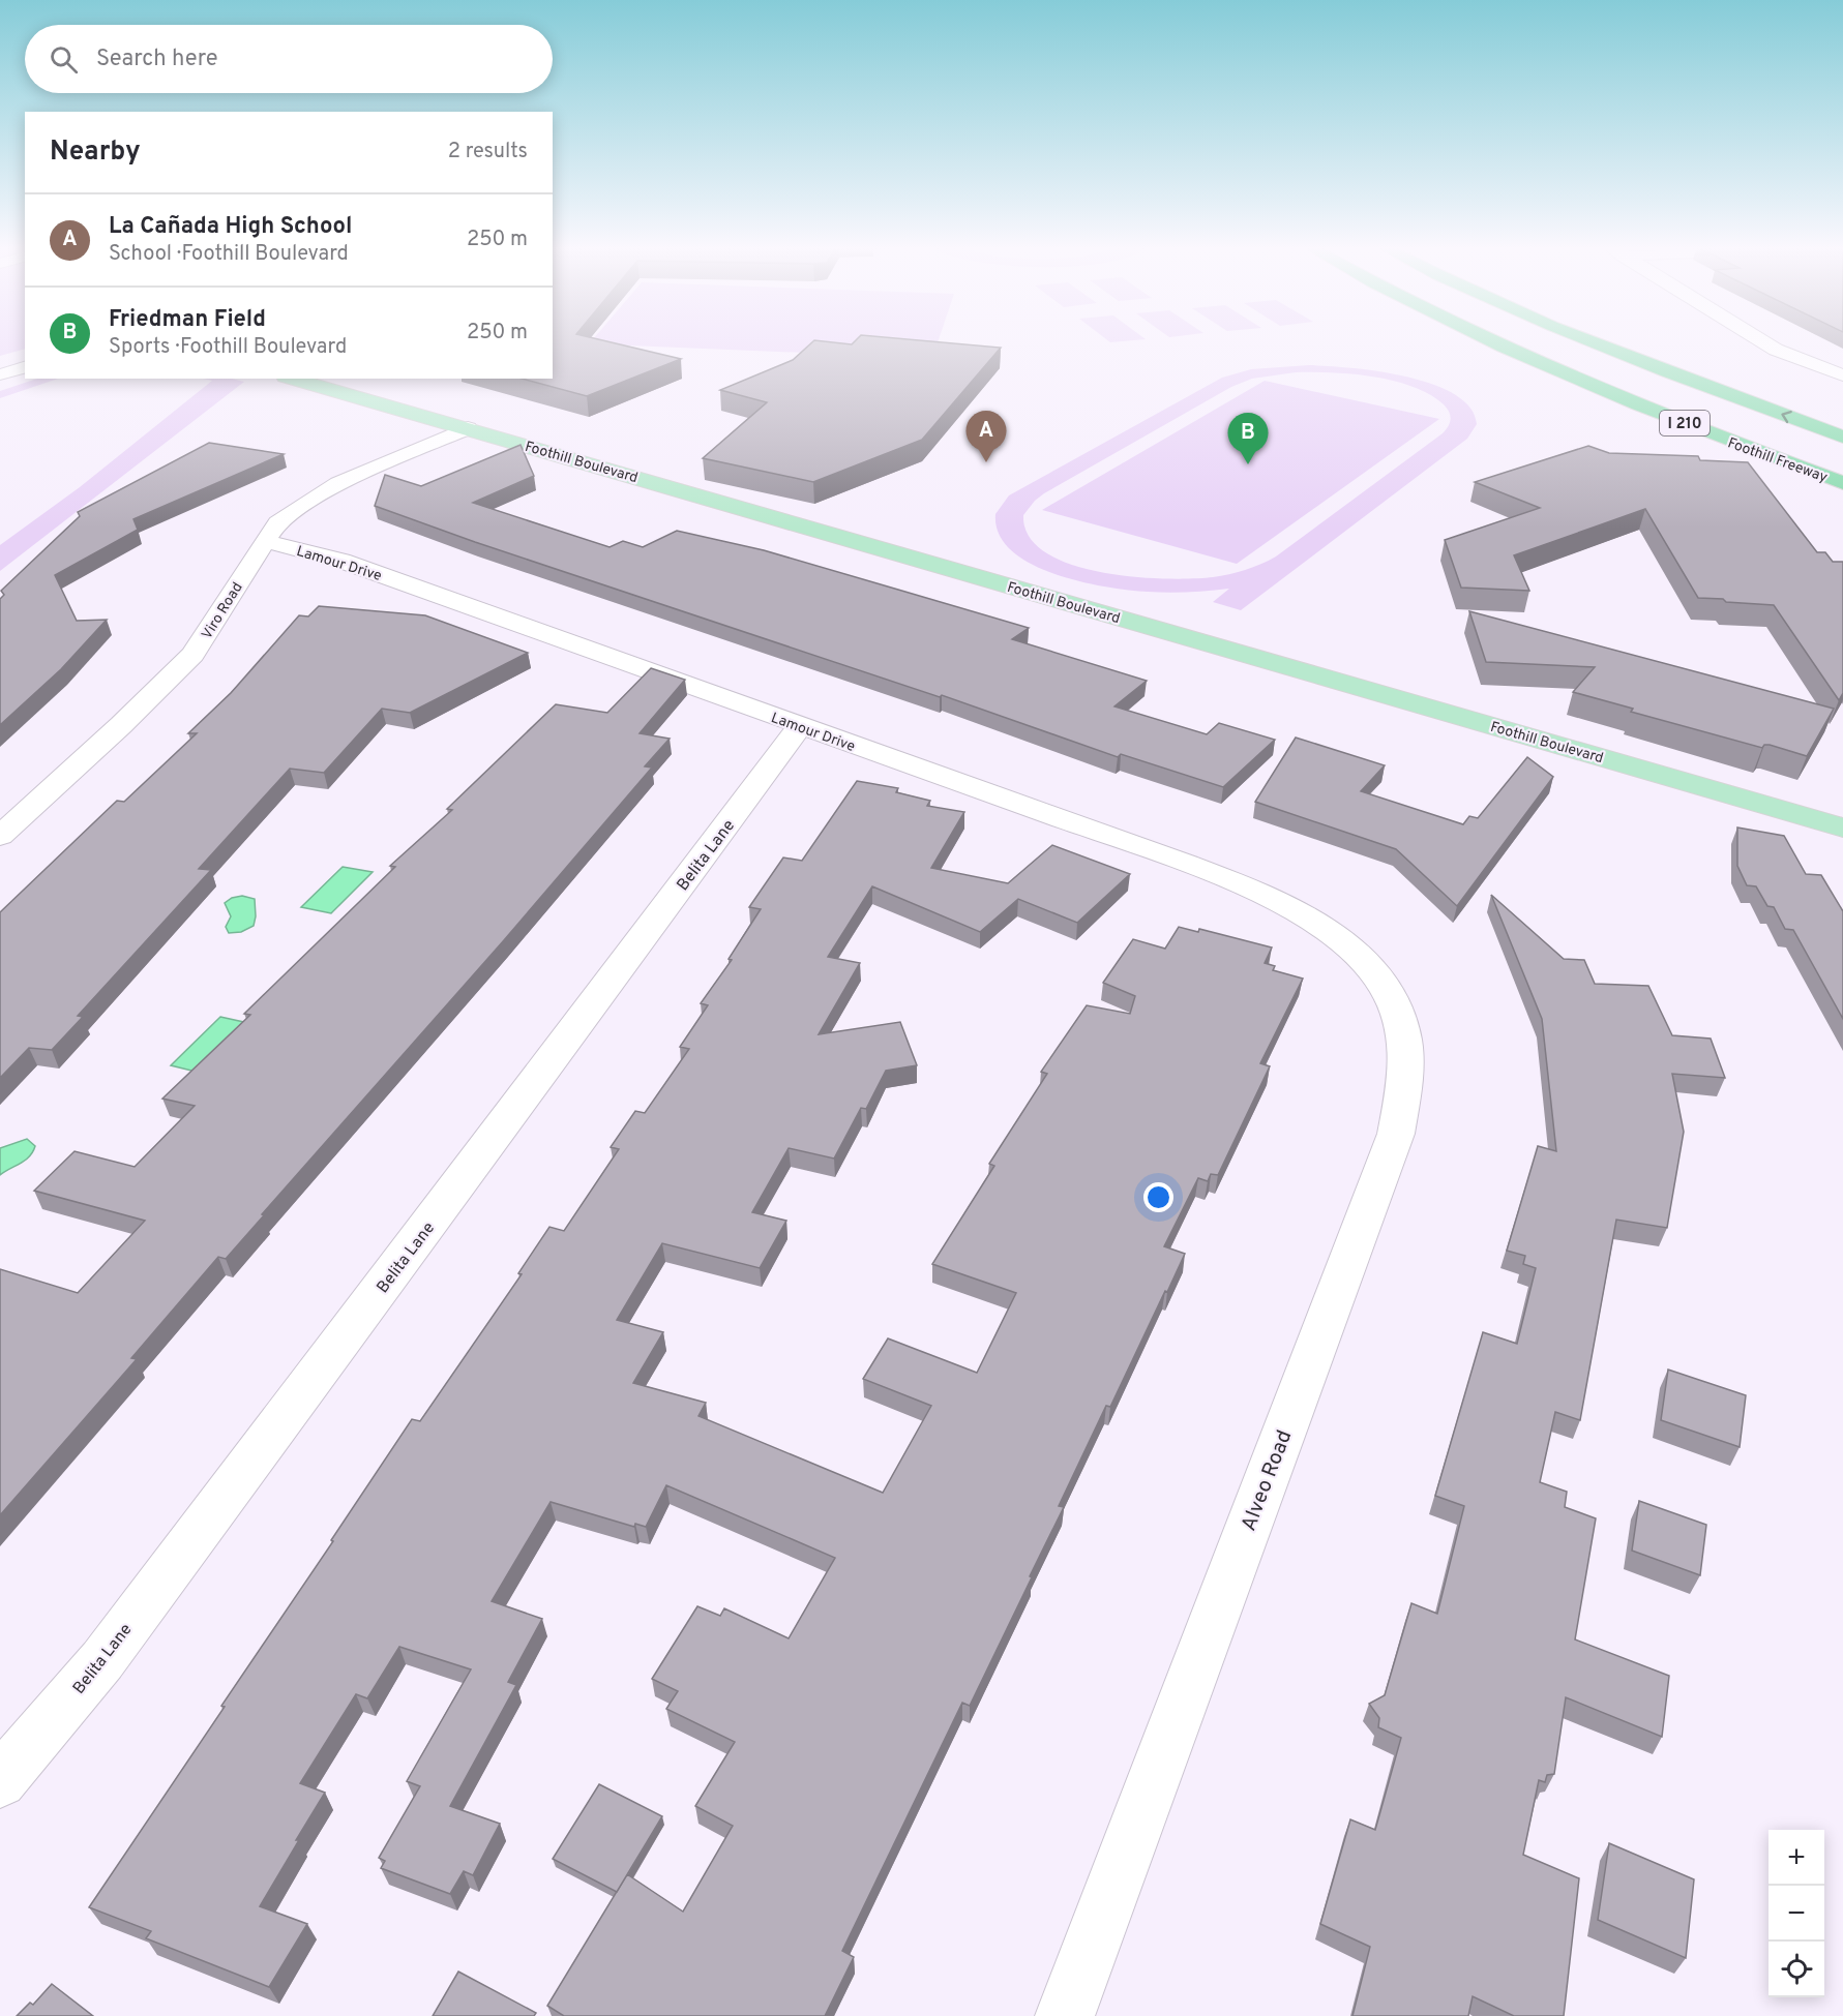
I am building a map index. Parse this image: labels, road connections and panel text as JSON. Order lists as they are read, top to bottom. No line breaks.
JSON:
{"streets":{"highway":["I 210","Foothill Freeway"],"main road":["Foothill Boulevard"],"street":["Lamour Drive","Viro Road","Belita Lane","Alveo Road"]},"crossings":[["Foothill Boulevard","Viro Road"],["Lamour Drive","Viro Road"],["Lamour Drive","Belita Lane"],["Lamour Drive","Alveo Road"]],"page":{"search":"Search here","heading":["Nearby","2 results"],"list":[{"mark":"A","name":"La Cañada High School","note":"School · Foothill Boulevard","value":"250 m"},{"mark":"B","name":"Friedman Field","note":"Sports · Foothill Boulevard","value":"250 m"}],"pins":["A","B"],"map_buttons":["+","−"]}}
